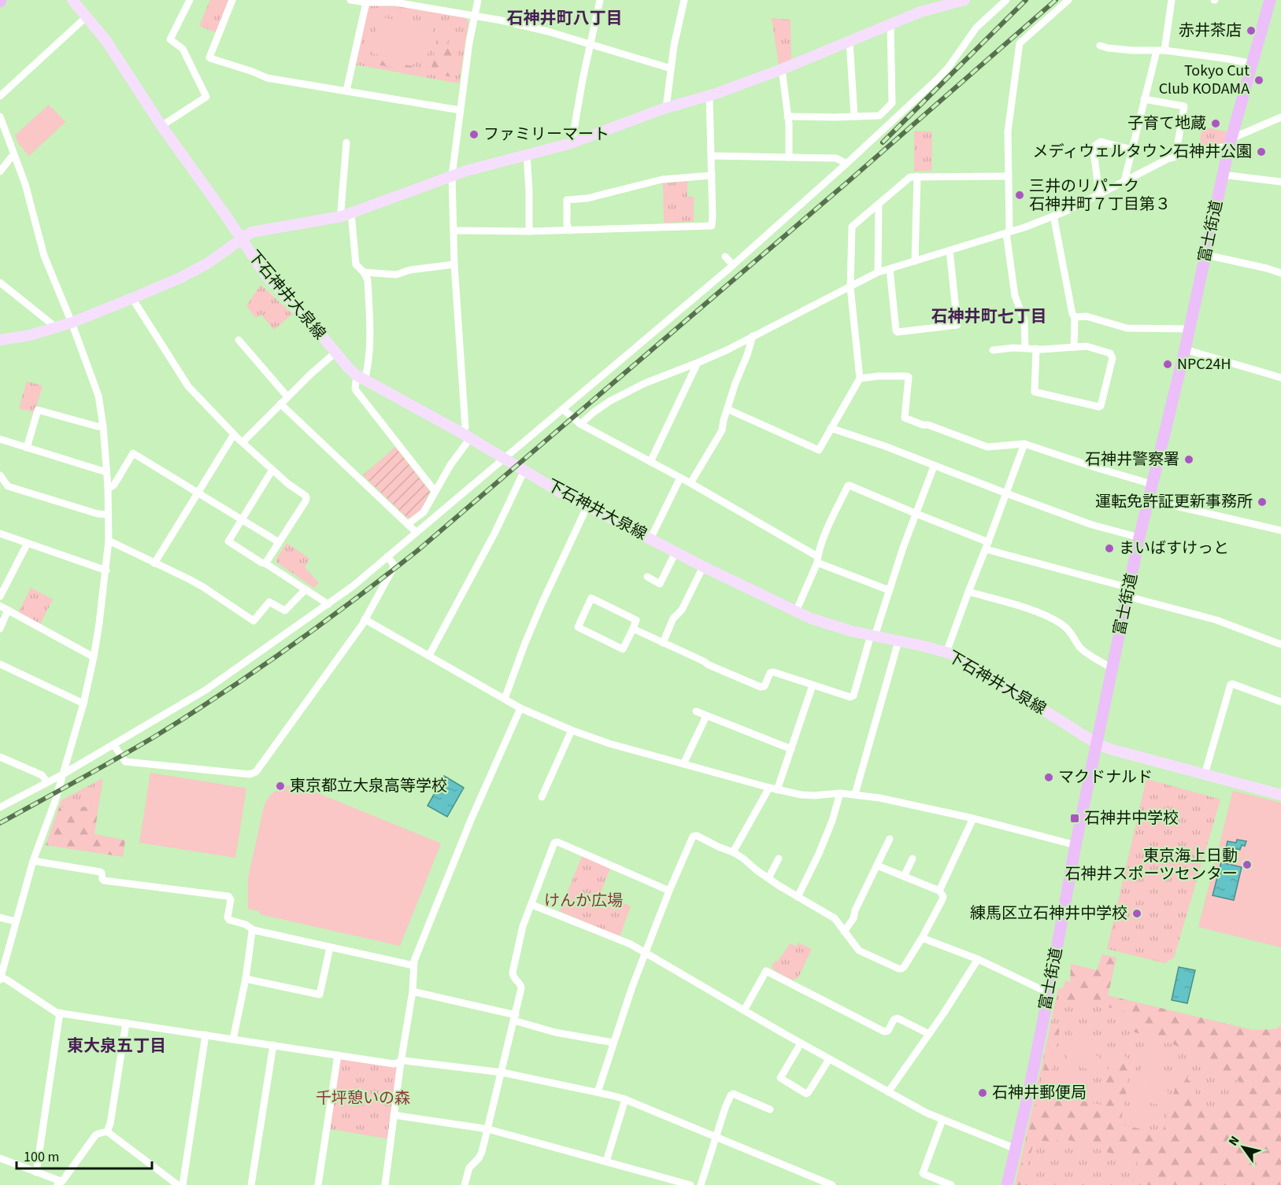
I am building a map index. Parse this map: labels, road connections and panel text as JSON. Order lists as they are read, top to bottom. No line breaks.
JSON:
{"streets":{"main road":["富士街道","下石神井大泉線"]},"crossings":[["富士街道","下石神井大泉線"]],"districts":["石神井町八丁目","石神井町七丁目","東大泉五丁目"],"parks":["けんか広場","千坪憩いの森"],"places":{"other":["赤井茶店","Tokyo Cut Club KODAMA","子育て地蔵","ファミリーマート","メディウェルタウン石神井公園","三井のリパーク 石神井町７丁目第３","NPC24H","石神井警察署","運転免許証更新事務所","まいばすけっと","マクドナルド","東京都立大泉高等学校","東京海上日動 石神井スポーツセンター","練馬区立石神井中学校","石神井郵便局"],"transit":["石神井中学校"]},"scale_bar":"100 m","north":"top left"}
